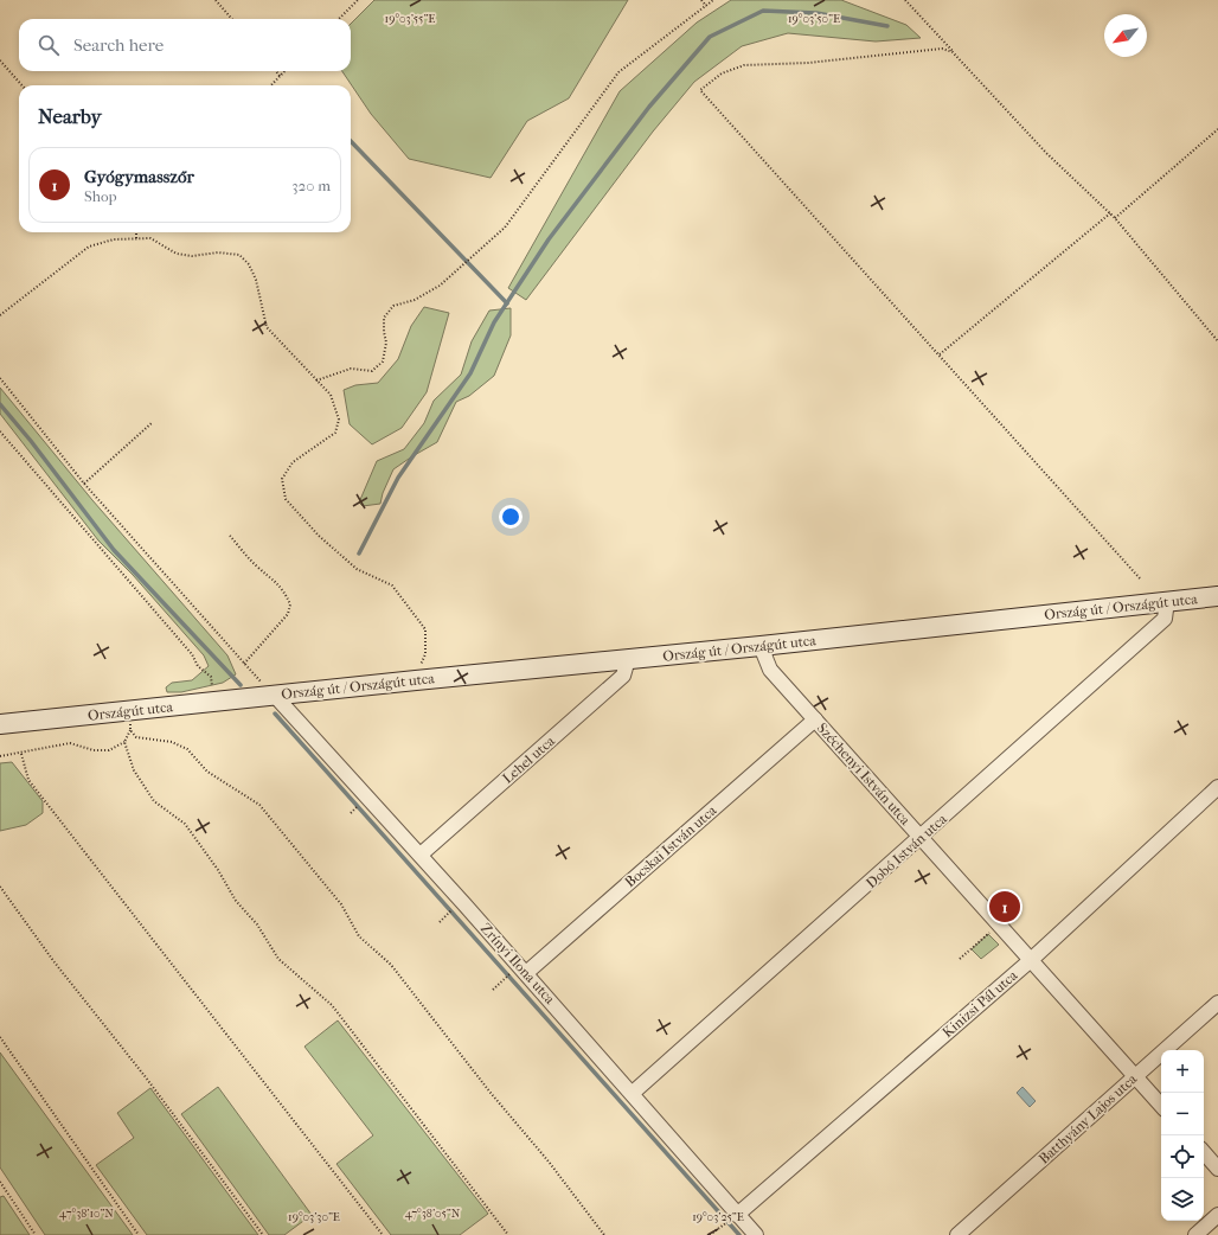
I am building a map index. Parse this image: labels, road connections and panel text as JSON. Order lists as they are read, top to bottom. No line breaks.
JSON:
{"streets":{"main road":["Ország út / Országút utca","Országút utca"],"street":["Lehel utca","Széchenyi István utca","Bocskai István utca","Dobó István utca","Zrínyi Ilona utca","Kinizsi Pál utca","Batthyány Lajos utca"]},"crossings":[["Ország út / Országút utca","Országút utca"],["Ország út / Országút utca","Lehel utca"],["Ország út / Országút utca","Széchenyi István utca"],["Ország út / Országút utca","Dobó István utca"],["Ország út / Országút utca","Zrínyi Ilona utca"],["Országút utca","Zrínyi Ilona utca"],["Lehel utca","Zrínyi Ilona utca"],["Széchenyi István utca","Bocskai István utca"],["Széchenyi István utca","Dobó István utca"],["Széchenyi István utca","Kinizsi Pál utca"],["Széchenyi István utca","Batthyány Lajos utca"],["Bocskai István utca","Zrínyi Ilona utca"],["Dobó István utca","Zrínyi Ilona utca"],["Zrínyi Ilona utca","Kinizsi Pál utca"]],"north":"bottom left","page":{"search":"Search here","heading":"Nearby","list":[{"mark":"1","name":"Gyógymasszőr","note":"Shop","value":"320 m"}],"pins":"1","map_buttons":["+","−"]},"coordinates":["19°03'55\"E","19°03'50\"E","47°38'10\"N","47°38'05\"N","19°03'30\"E","19°03'25\"E"]}
